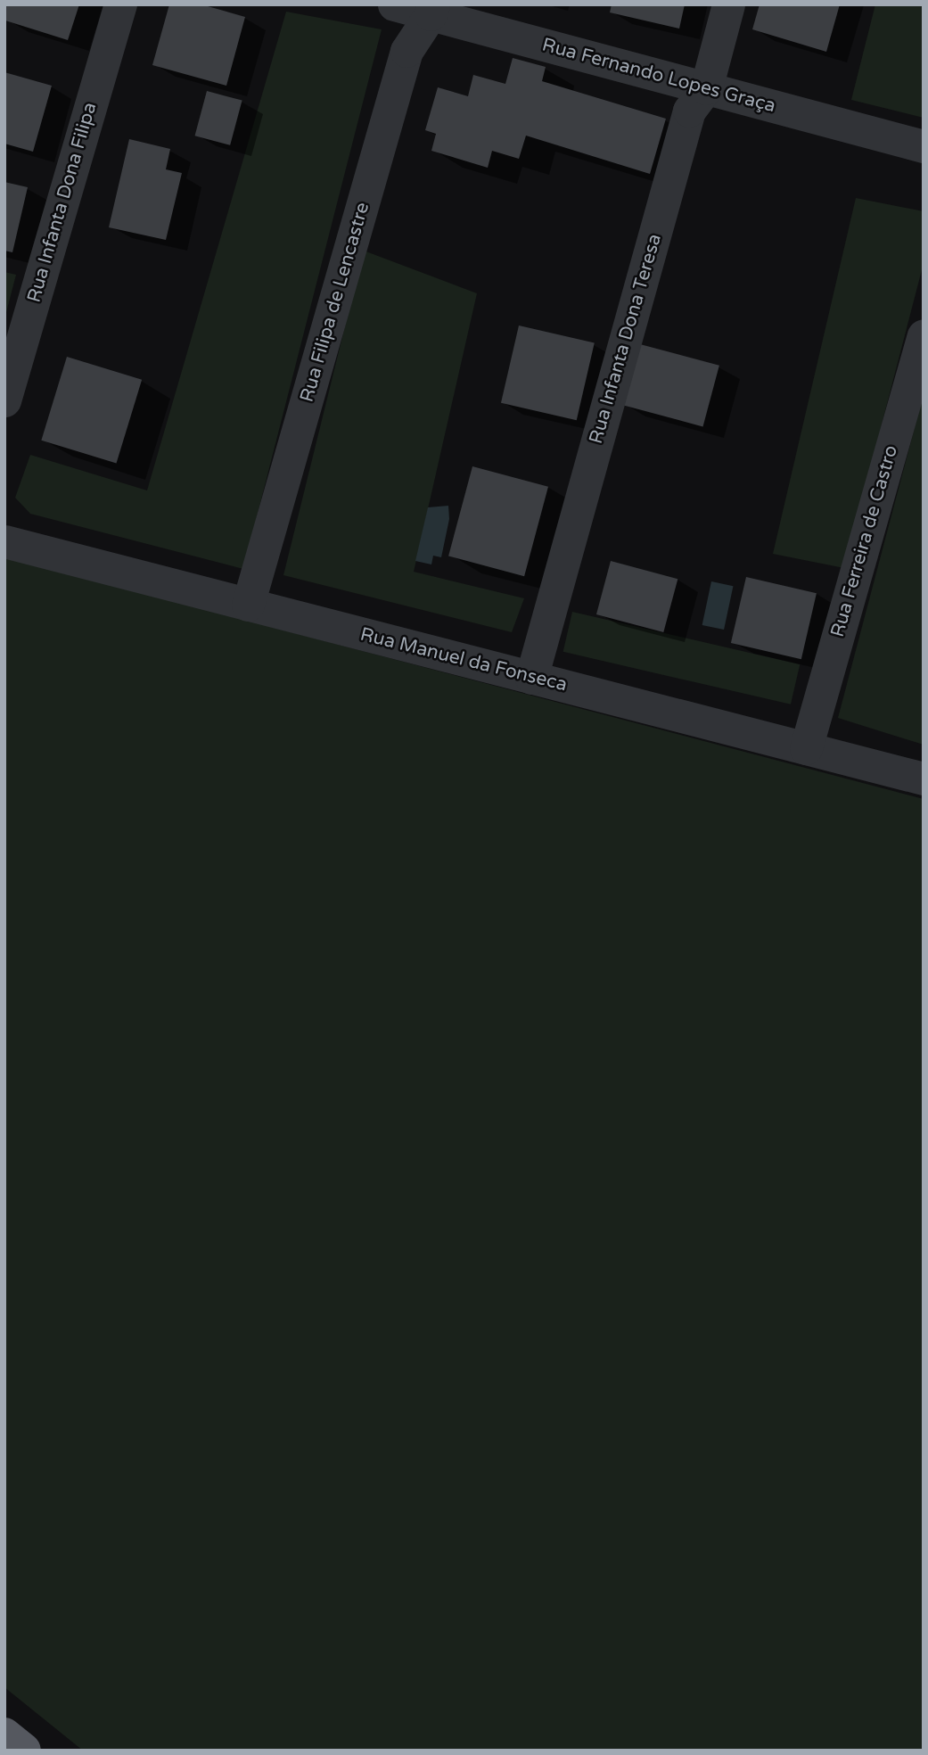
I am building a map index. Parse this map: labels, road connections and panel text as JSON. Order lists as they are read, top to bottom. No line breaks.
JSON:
{"streets":{"street":["Rua Fernando Lopes Graça","Rua Infanta Dona Filipa","Rua Filipa de Lencastre","Rua Infanta Dona Teresa","Rua Ferreira de Castro","Rua Manuel da Fonseca"]},"crossings":[["Rua Fernando Lopes Graça","Rua Filipa de Lencastre"],["Rua Fernando Lopes Graça","Rua Infanta Dona Teresa"],["Rua Filipa de Lencastre","Rua Manuel da Fonseca"],["Rua Infanta Dona Teresa","Rua Manuel da Fonseca"],["Rua Ferreira de Castro","Rua Manuel da Fonseca"]]}
